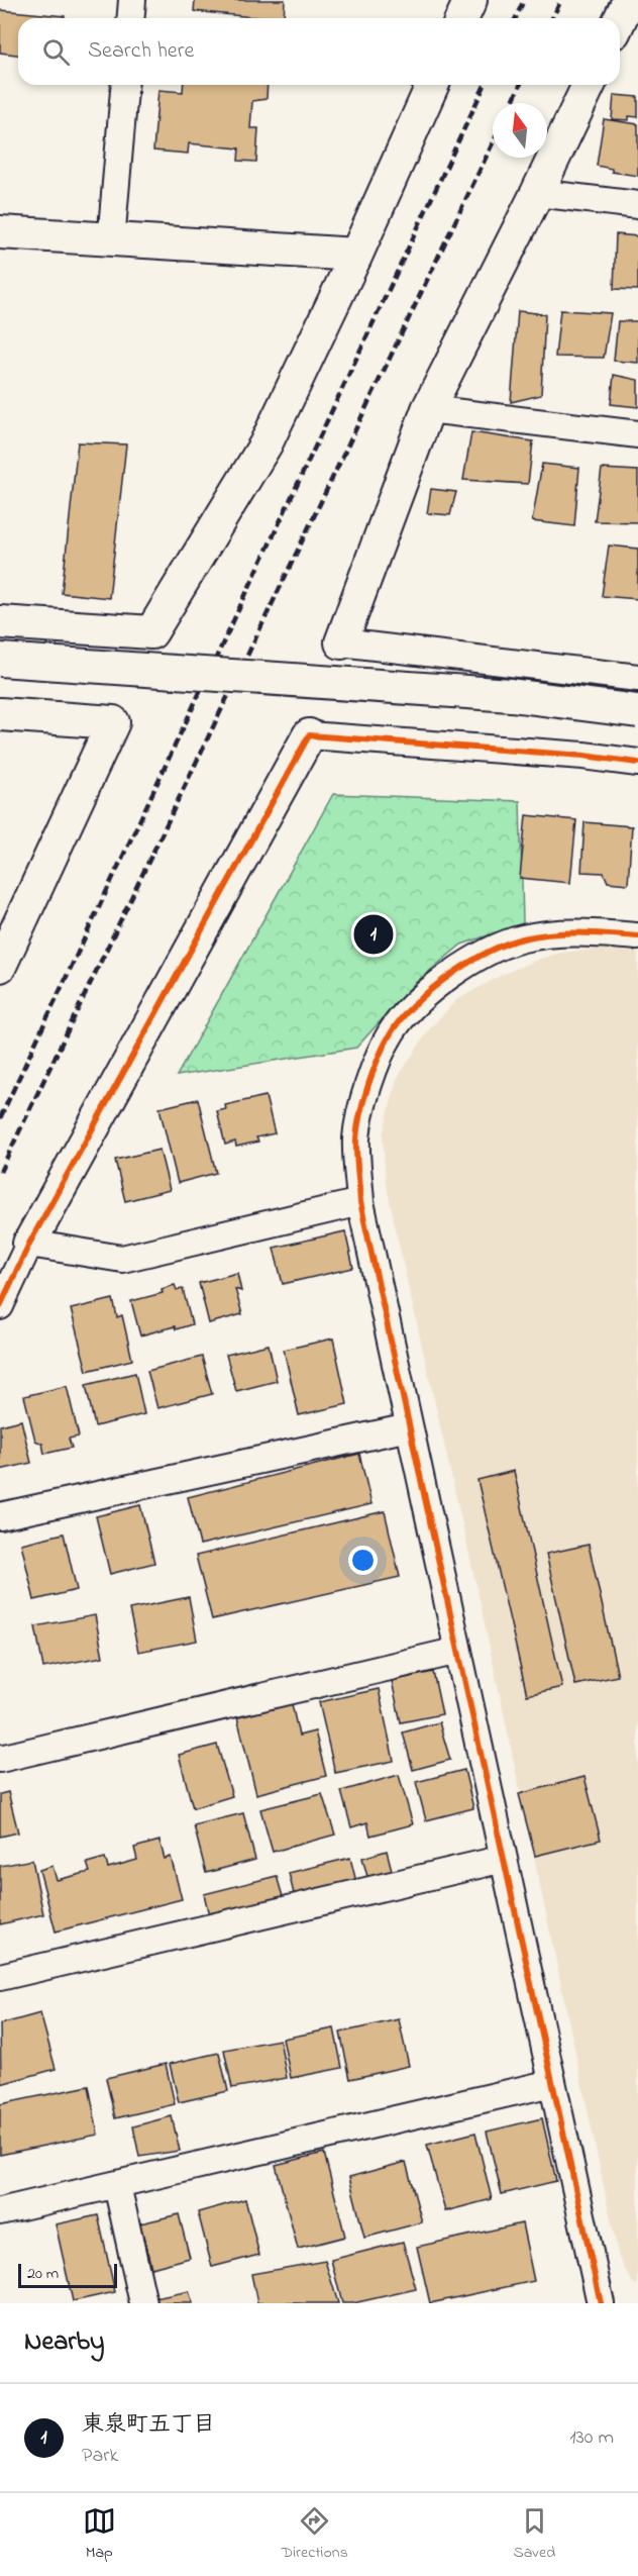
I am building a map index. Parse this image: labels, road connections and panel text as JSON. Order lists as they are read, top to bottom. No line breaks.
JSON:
{"scale_bar":"20 m","north":"top","page":{"search":"Search here","pins":"1","scale":"20 m","heading":"Nearby","list":[{"mark":"1","name":"東泉町五丁目","note":"Park","value":"130 m"}],"nav":["Map","Directions","Saved"]}}
